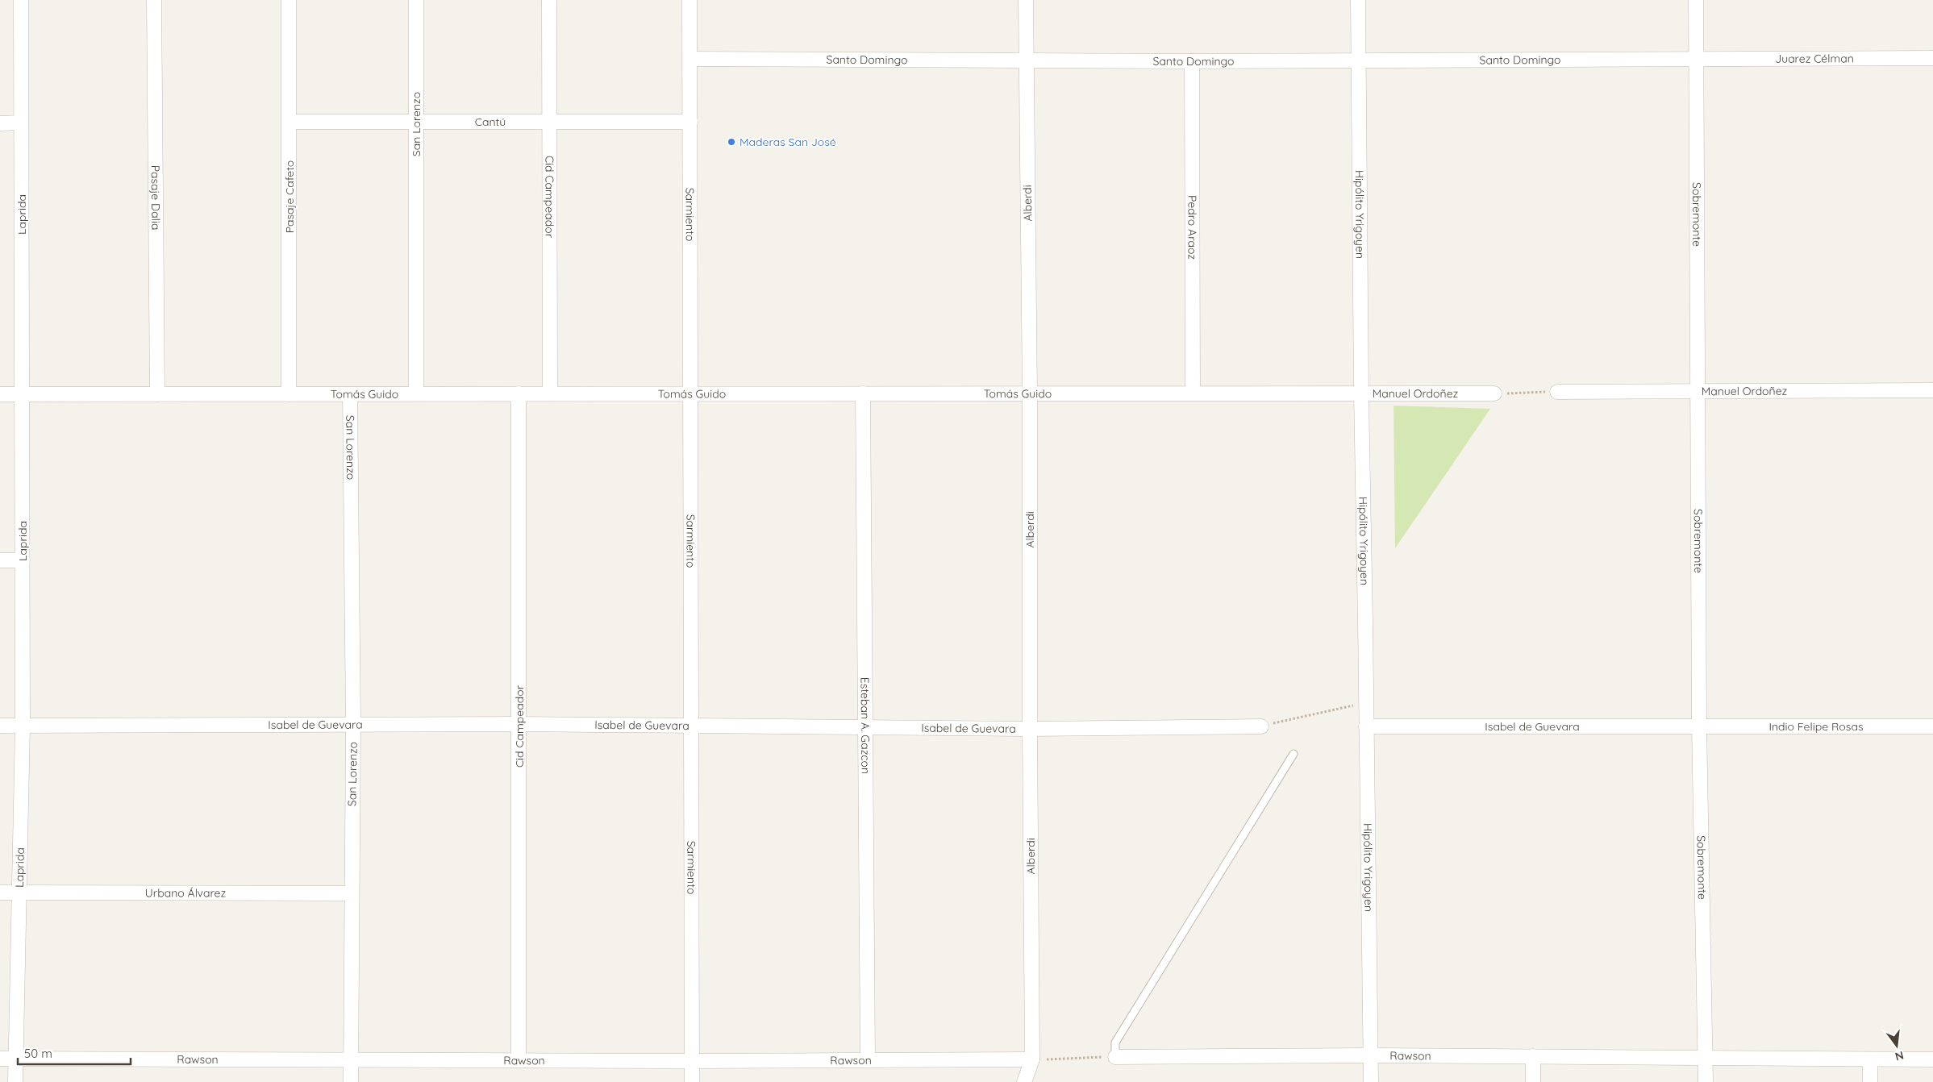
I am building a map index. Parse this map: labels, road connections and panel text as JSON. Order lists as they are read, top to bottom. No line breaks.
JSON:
{"streets":{"street":["Juarez Célman","Santo Domingo","Cantú","San Lorenzo","Pasaje Dalia","Pasaje Cafeto","Cid Campeador","Alberdi","Laprida","Sarmiento","Hipólito Yrigoyen","Sobremonte","Pedro Araoz","Manuel Ordoñez","Tomás Guido","Isabel de Guevara","Esteban A. Gazcon","Indio Felipe Rosas","Urbano Álvarez","Rawson"]},"crossings":[["Juarez Célman","Santo Domingo"],["Juarez Célman","Sobremonte"],["Santo Domingo","Alberdi"],["Santo Domingo","Sarmiento"],["Santo Domingo","Hipólito Yrigoyen"],["Santo Domingo","Sobremonte"],["Santo Domingo","Pedro Araoz"],["Cantú","San Lorenzo"],["Cantú","Pasaje Cafeto"],["Cantú","Cid Campeador"],["Cantú","Sarmiento"],["San Lorenzo","Tomás Guido"],["San Lorenzo","Isabel de Guevara"],["San Lorenzo","Urbano Álvarez"],["San Lorenzo","Rawson"],["Pasaje Dalia","Tomás Guido"],["Pasaje Cafeto","Tomás Guido"],["Cid Campeador","Tomás Guido"],["Cid Campeador","Isabel de Guevara"],["Cid Campeador","Rawson"],["Alberdi","Tomás Guido"],["Alberdi","Isabel de Guevara"],["Alberdi","Rawson"],["Laprida","Tomás Guido"],["Laprida","Isabel de Guevara"],["Laprida","Urbano Álvarez"],["Laprida","Rawson"],["Sarmiento","Tomás Guido"],["Sarmiento","Isabel de Guevara"],["Sarmiento","Rawson"],["Hipólito Yrigoyen","Manuel Ordoñez"],["Hipólito Yrigoyen","Tomás Guido"],["Hipólito Yrigoyen","Isabel de Guevara"],["Hipólito Yrigoyen","Rawson"],["Sobremonte","Manuel Ordoñez"],["Sobremonte","Isabel de Guevara"],["Sobremonte","Indio Felipe Rosas"],["Sobremonte","Rawson"],["Pedro Araoz","Tomás Guido"],["Manuel Ordoñez","Tomás Guido"],["Tomás Guido","Esteban A. Gazcon"],["Isabel de Guevara","Esteban A. Gazcon"],["Isabel de Guevara","Indio Felipe Rosas"],["Esteban A. Gazcon","Rawson"]],"places":["Maderas San José"],"scale_bar":"50 m","north":"bottom"}
